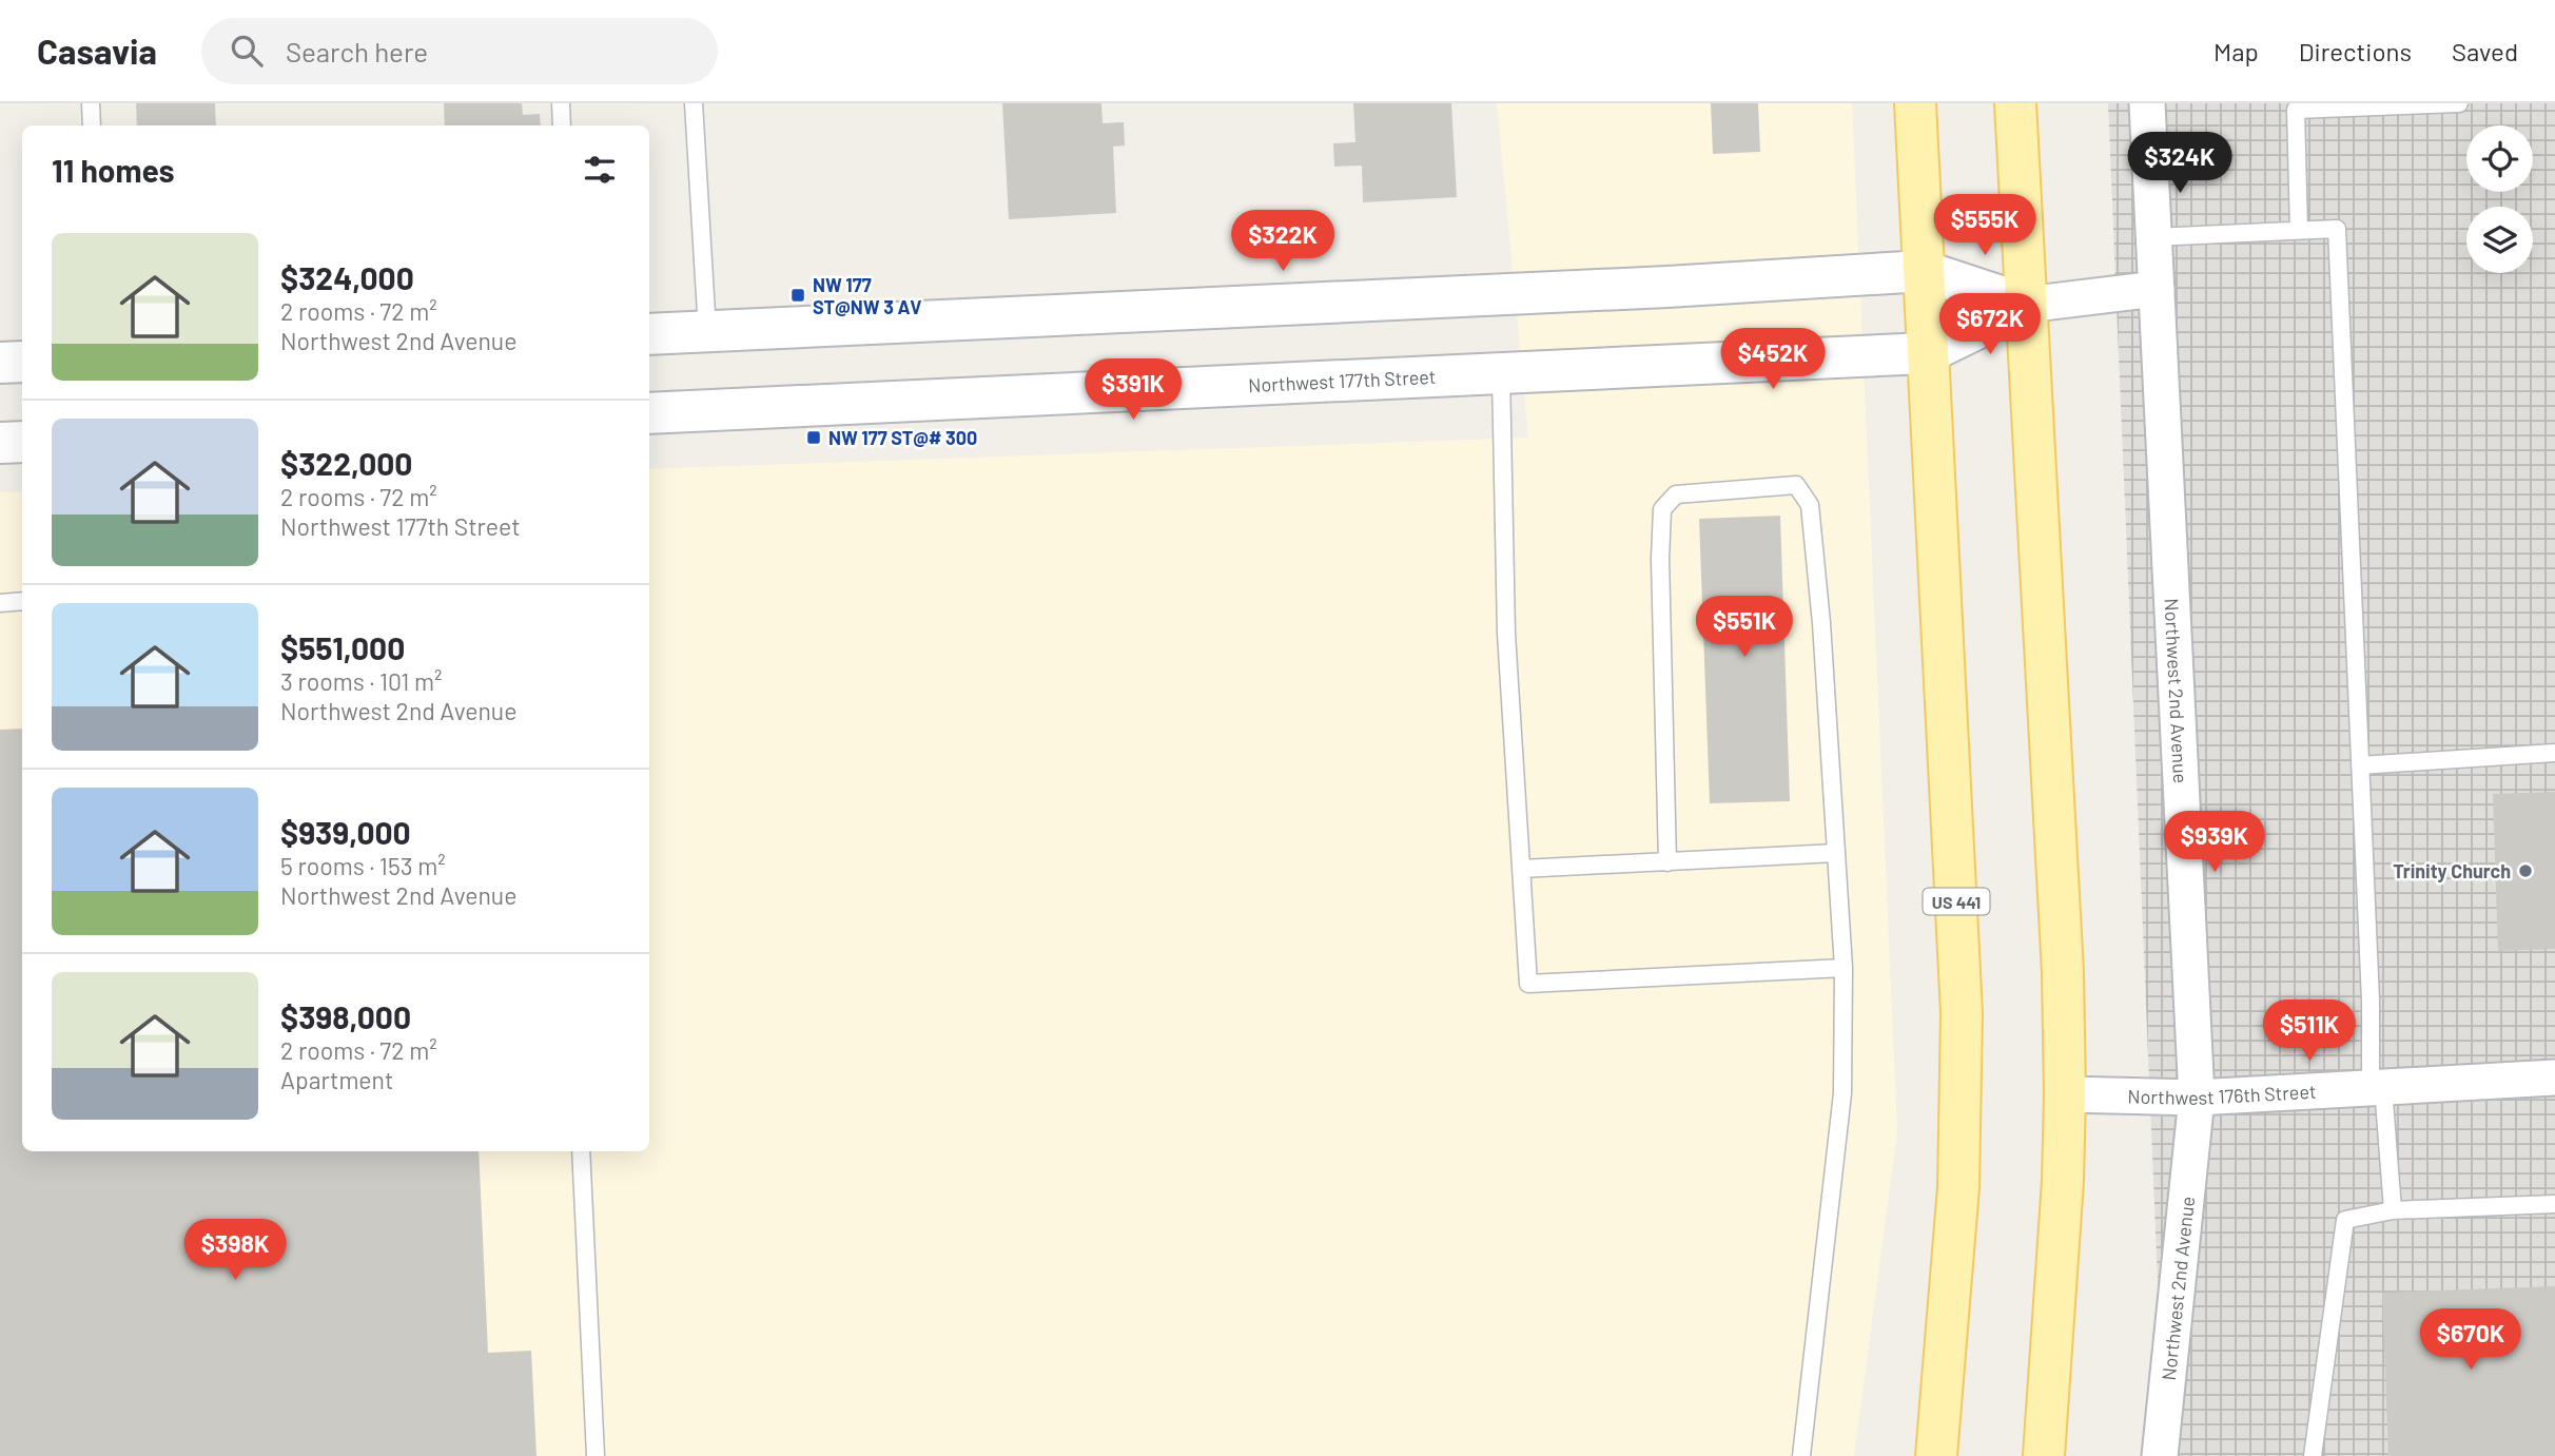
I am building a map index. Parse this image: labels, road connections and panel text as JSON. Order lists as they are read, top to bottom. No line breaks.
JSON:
{"streets":{"main road":["US 441"],"street":["Northwest 177th Street","Northwest 2nd Avenue","Northwest 176th Street"]},"crossings":[["Northwest 177th Street","Northwest 2nd Avenue"],["Northwest 177th Street","US 441"],["Northwest 2nd Avenue","Northwest 176th Street"]],"places":{"transit":["NW 177 ST@NW 3 AV","NW 177 ST@# 300"],"other":["Trinity Church"]},"page":{"header":"Casavia","search":"Search here","nav":["Map","Directions","Saved"],"heading":"11 homes","price":["$324K","$555K","$322K","$672K","$452K","$391K","$551K","$939K","$511K","$398K","$670K"],"list":[{"name":"$324,000","note":"2 rooms · 72 m² · Northwest 2nd Avenue"},{"name":"$322,000","note":"2 rooms · 72 m² · Northwest 177th Street"},{"name":"$551,000","note":"3 rooms · 101 m² · Northwest 2nd Avenue"},{"name":"$939,000","note":"5 rooms · 153 m² · Northwest 2nd Avenue"},{"name":"$398,000","note":"2 rooms · 72 m² · Apartment"}]}}
